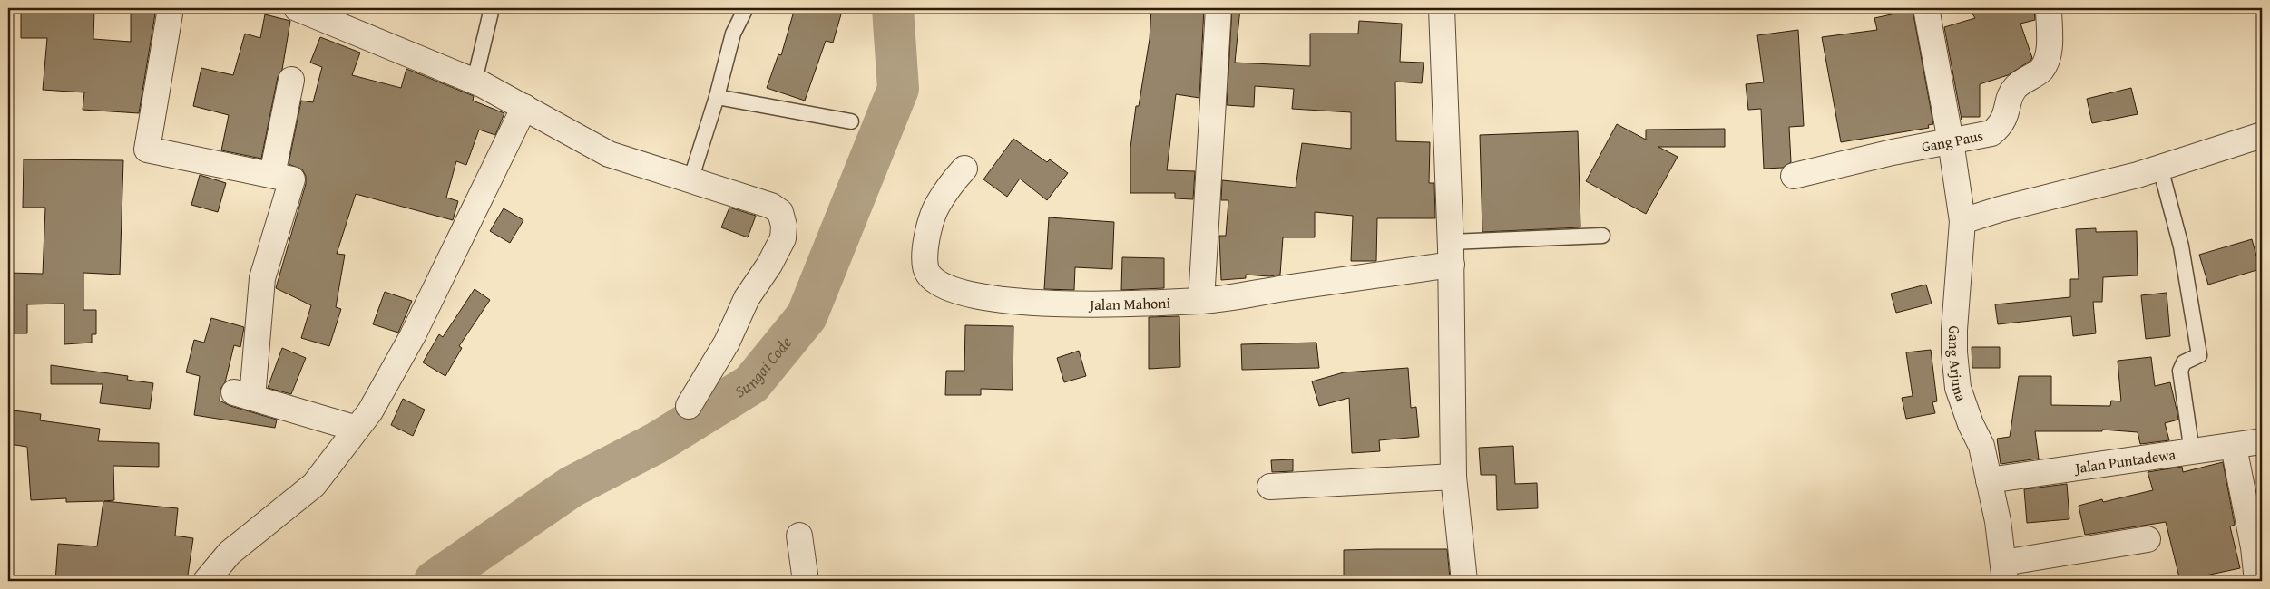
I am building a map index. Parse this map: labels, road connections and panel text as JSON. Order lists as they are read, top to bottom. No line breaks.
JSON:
{"streets":{"street":["Gang Paus","Jalan Mahoni","Gang Arjuna","Jalan Puntadewa"]},"crossings":[["Gang Paus","Gang Arjuna"],["Gang Arjuna","Jalan Puntadewa"]],"water":["Sungai Code"]}
